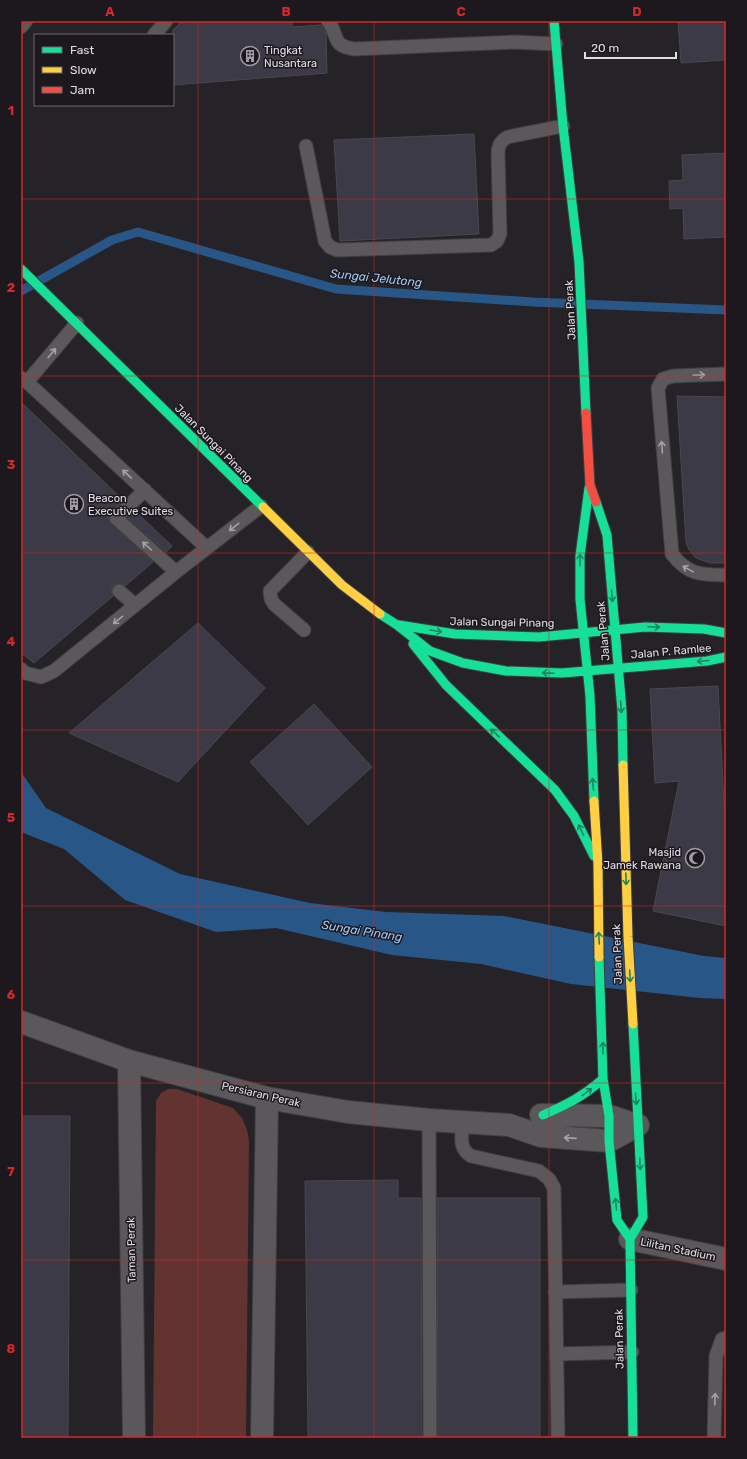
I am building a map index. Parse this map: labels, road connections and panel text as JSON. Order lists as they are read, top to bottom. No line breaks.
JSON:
{"streets":{"main road":["Jalan Perak","Jalan Sungai Pinang","Jalan P. Ramlee"],"street":["Persiaran Perak","Lilitan Stadium","Taman Perak"]},"crossings":[["Jalan Perak","Jalan Sungai Pinang"],["Jalan Perak","Jalan P. Ramlee"],["Jalan Perak","Persiaran Perak"],["Jalan Perak","Lilitan Stadium"],["Jalan Sungai Pinang","Jalan P. Ramlee"],["Persiaran Perak","Taman Perak"]],"water":["Sungai Jelutong","Sungai Pinang"],"places":{"building":["Tingkat Nusantara","Beacon Executive Suites"],"mosque":["Masjid Jamek Rawana"]},"legend":["Fast","Slow","Jam"],"scale_bar":"20 m","grid":{"columns":["A","B","C","D"],"rows":["1","2","3","4","5","6","7","8"]}}
